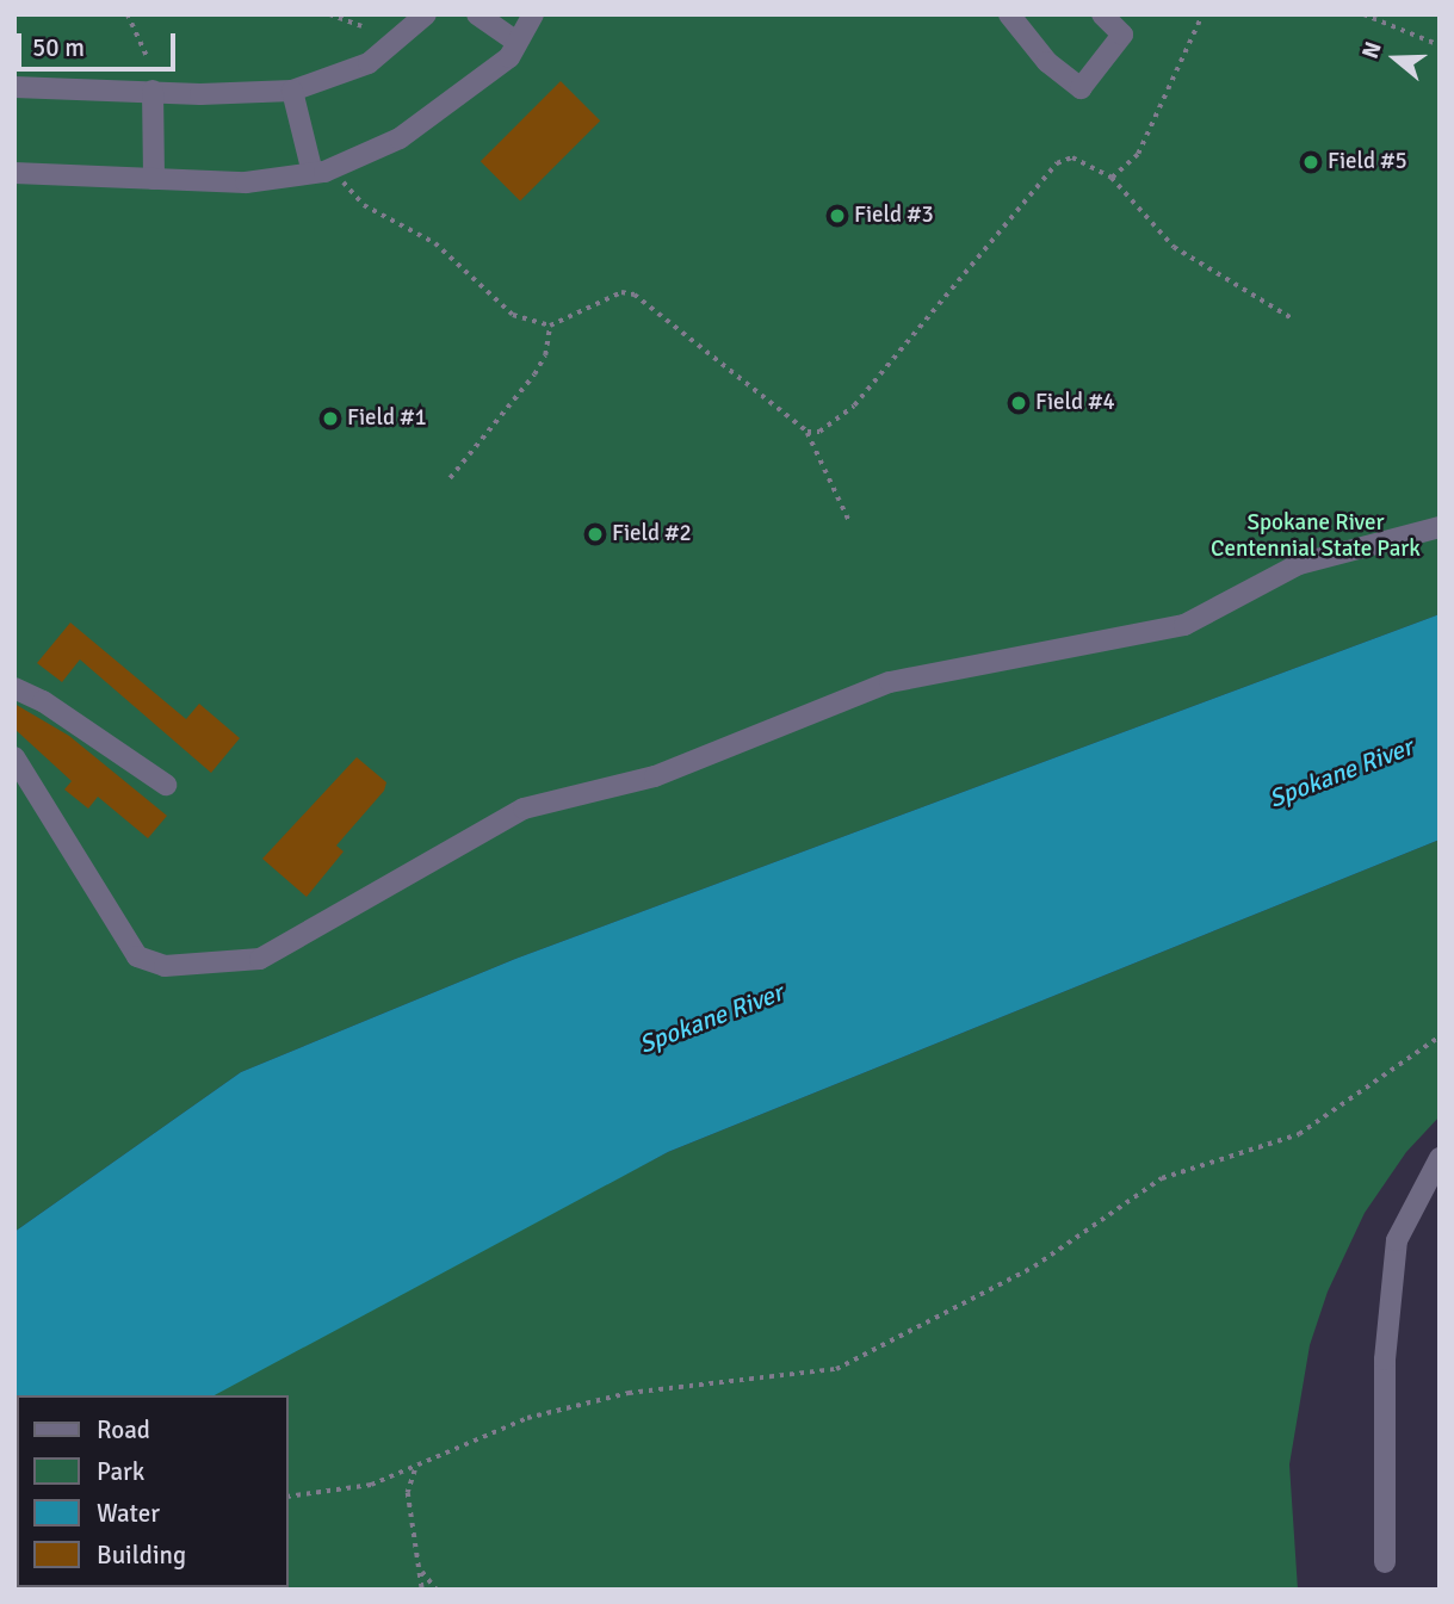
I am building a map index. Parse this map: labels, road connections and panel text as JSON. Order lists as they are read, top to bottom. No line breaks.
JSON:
{"water":["Spokane River"],"parks":["Spokane River Centennial State Park"],"places":["Field #5","Field #3","Field #4","Field #1","Field #2"],"legend":["Road","Park","Water","Building"],"scale_bar":"50 m","north":"left"}
